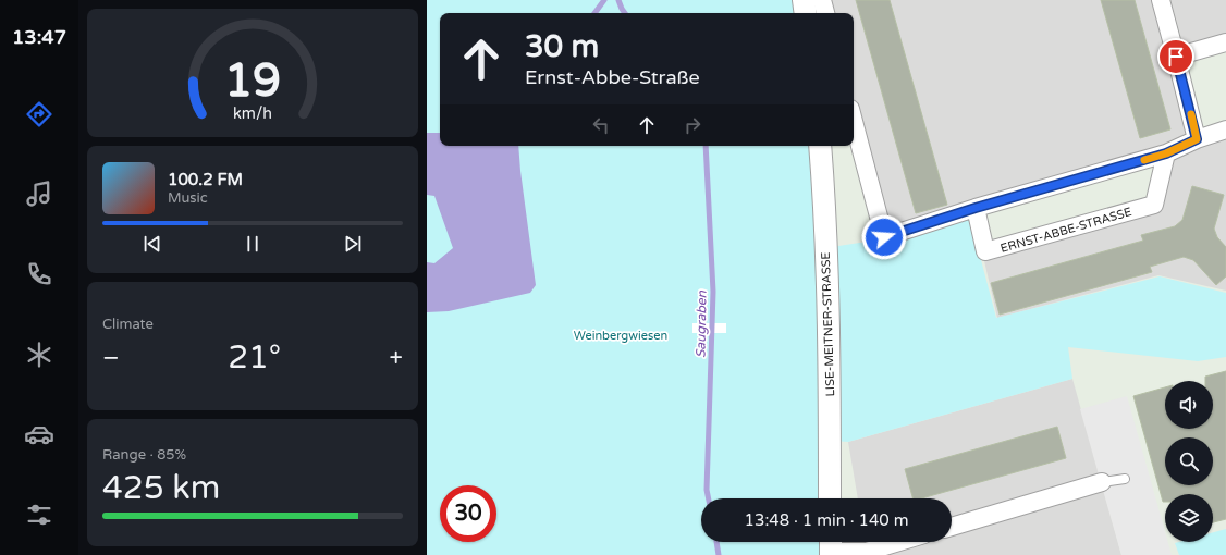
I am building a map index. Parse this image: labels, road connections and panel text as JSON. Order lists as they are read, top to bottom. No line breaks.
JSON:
{"streets":{"street":["ERNST-ABBE-STRASSE","LISE-MEITNER-STRASSE"]},"water":["Saugraben"],"parks":["Weinbergwiesen"],"page":{"tabs":"13:47","turn":["30 m","Ernst-Abbe-Straße"],"song":["100.2 FM","Music"],"tile":["Climate",["Range · 85%","425 km"]],"heat":["−","21°","+"],"limit":"30","trip":"13:48 · 1 min · 140 m","gauge":["19","km/h"]}}
